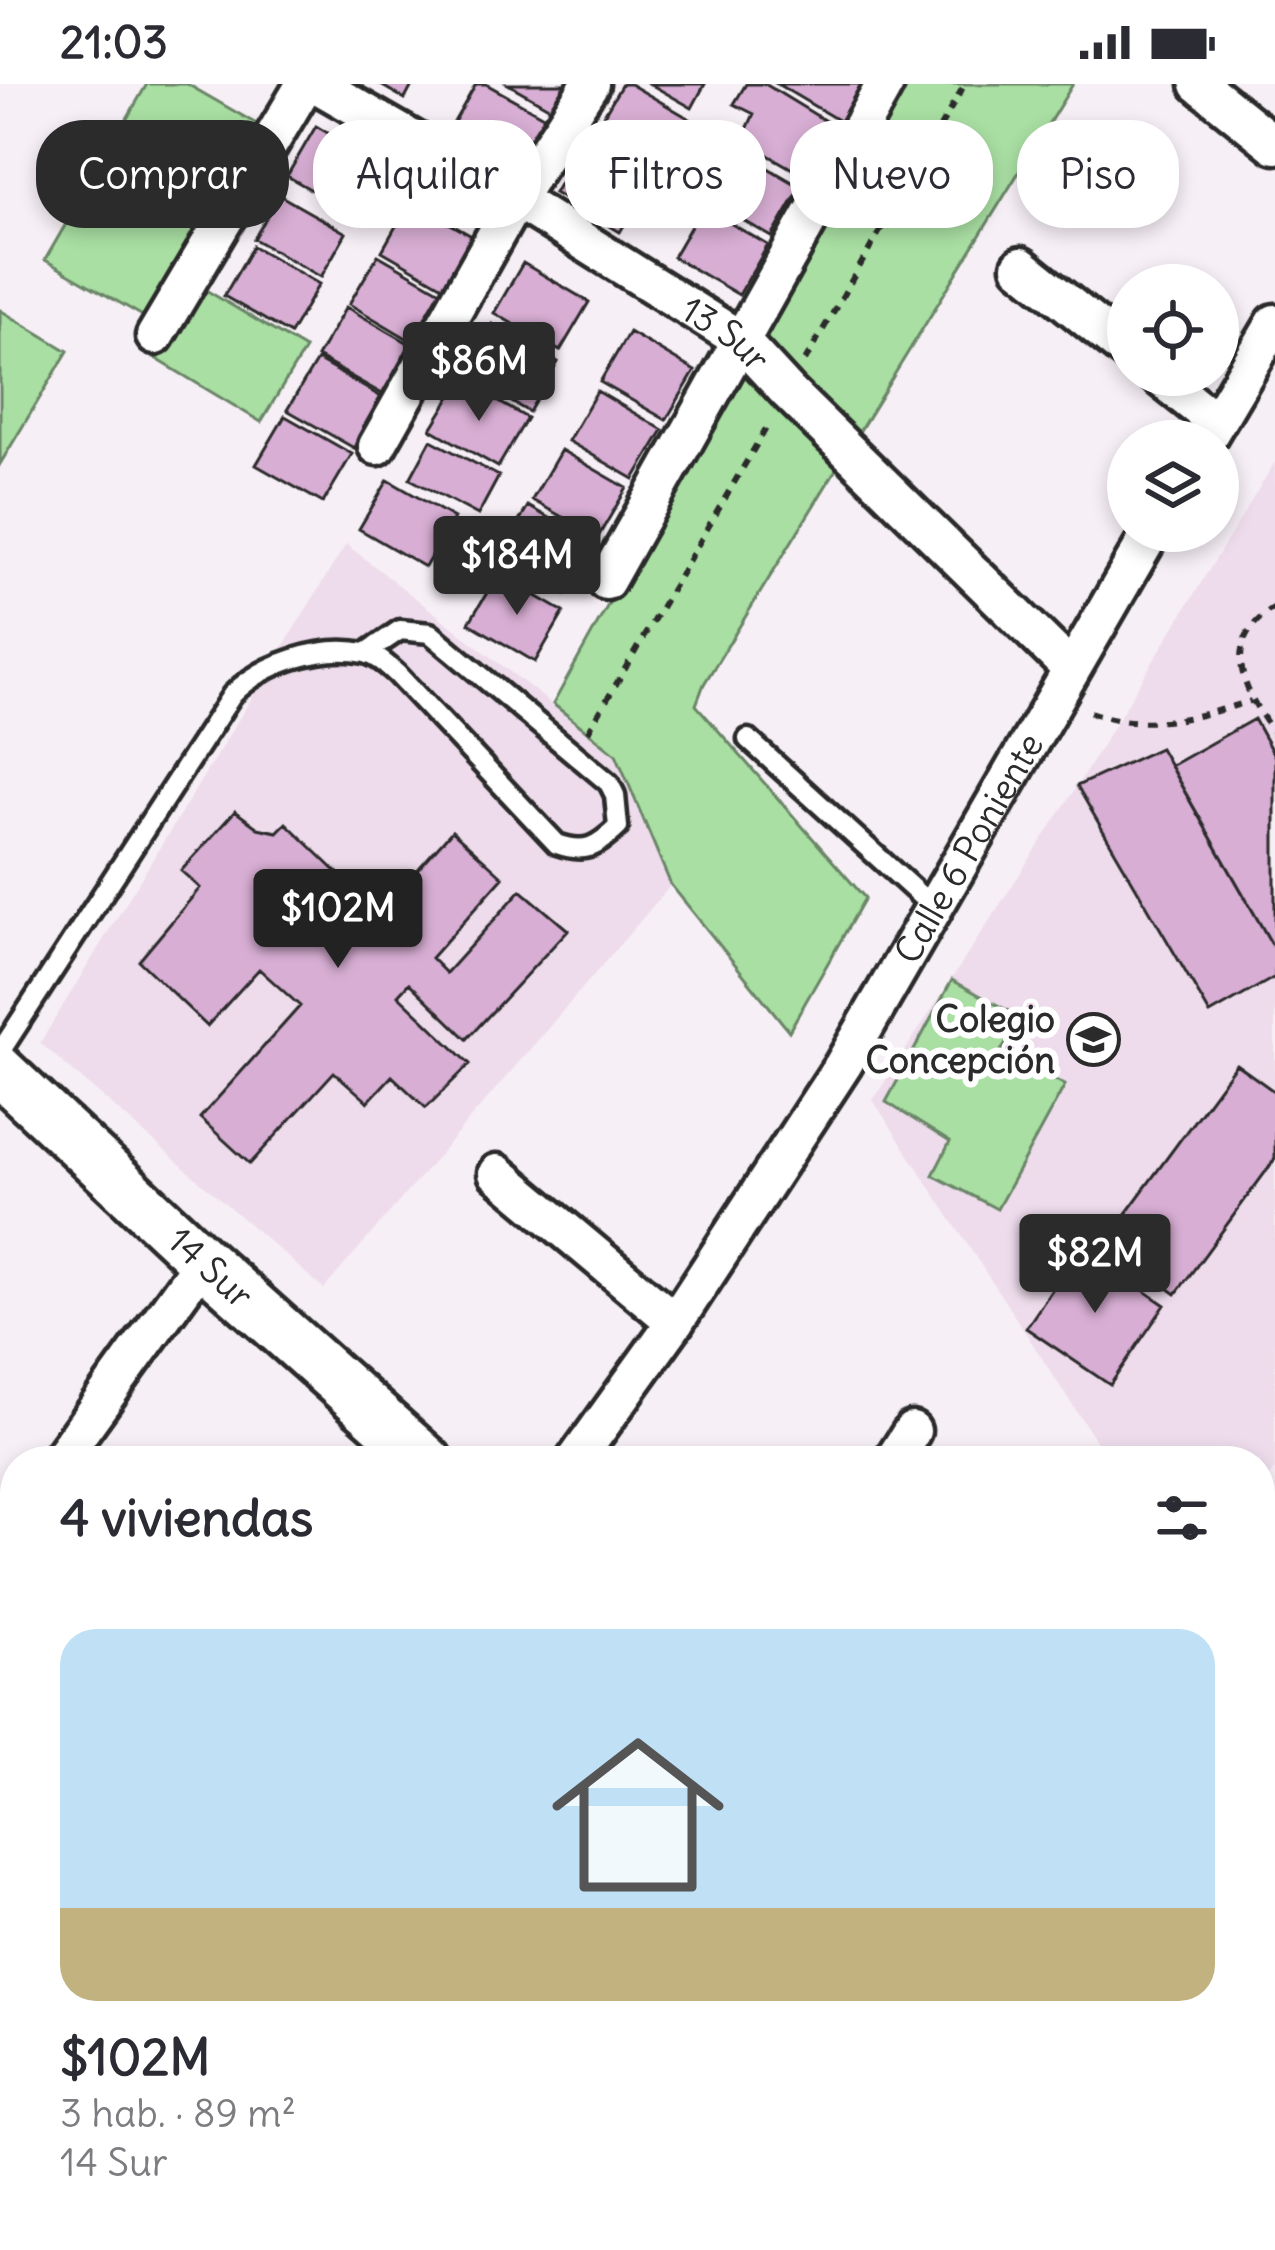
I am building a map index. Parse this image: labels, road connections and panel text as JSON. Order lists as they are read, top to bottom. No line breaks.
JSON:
{"streets":{"street":["13 Sur","Calle 6 Poniente","14 Sur"]},"crossings":[["13 Sur","Calle 6 Poniente"]],"places":{"school or university":["Colegio Concepción"]},"page":{"status":"21:03","chip":["Comprar","Alquilar","Filtros","Nuevo","Piso"],"price":["$86M","$184M","$102M","$82M"],"heading":"4 viviendas","list":[{"name":"$102M","note":"3 hab. · 89 m² · 14 Sur"}]}}
